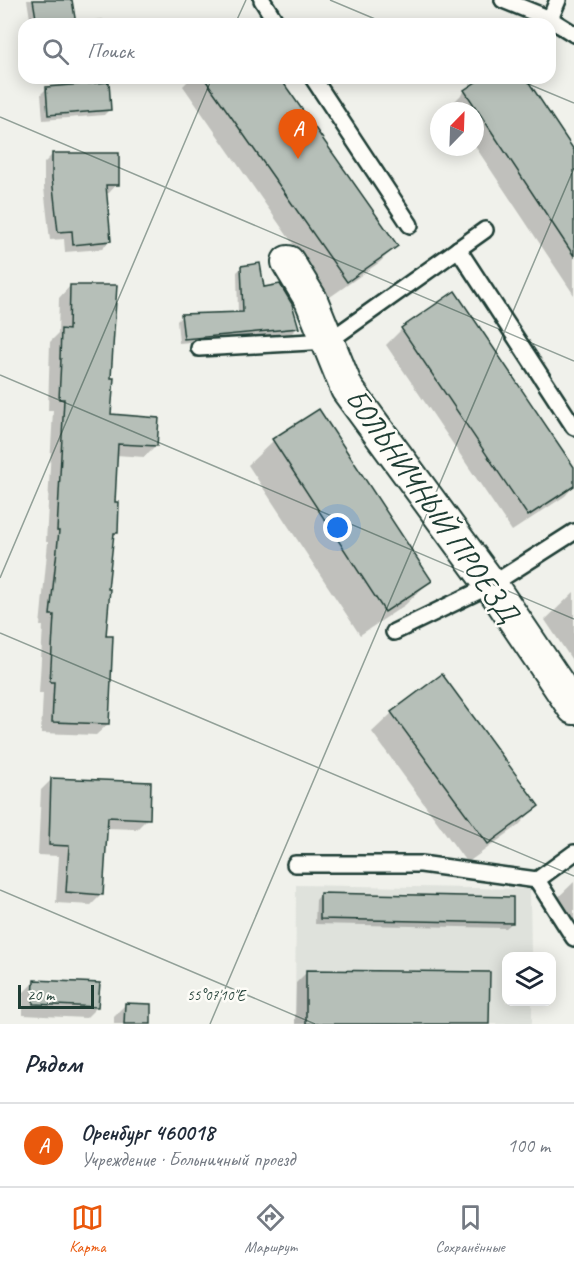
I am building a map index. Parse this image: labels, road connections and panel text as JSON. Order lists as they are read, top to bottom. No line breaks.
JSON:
{"streets":{"street":["БОЛЬНИЧНЫЙ ПРОЕЗД"]},"scale_bar":"20 m","north":"top right","page":{"search":"Поиск","pins":"A","scale":"20 m","heading":"Рядом","list":[{"mark":"A","name":"Оренбург 460018","note":"Учреждение · Больничный проезд","value":"100 m"}],"nav":["Карта","Маршрут","Сохранённые"]},"coordinates":["55°07'10\"E"]}
